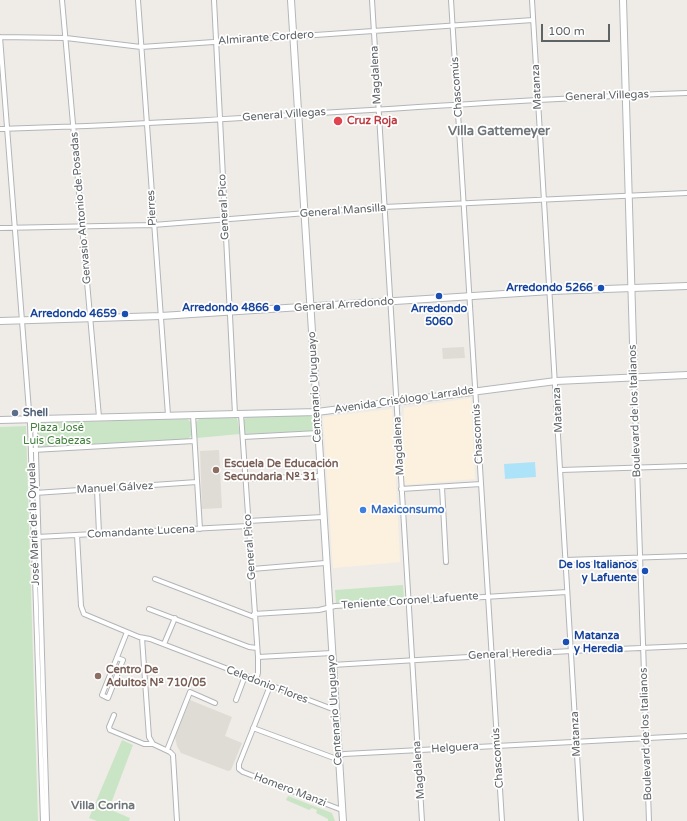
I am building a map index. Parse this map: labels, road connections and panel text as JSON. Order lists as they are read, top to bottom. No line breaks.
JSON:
{"streets":{"street":["Almirante Cordero","Magdalena","Chascomús","Matanza","General Villegas","General Pico","Gervasio Antonio de Posadas","Pierres","General Mansilla","General Arredondo","Centenario Uruguayo","Avenida Crisólogo Larralde","Boulevard de los Italianos","Manuel Gálvez","José María de la Oyuela","Comandante Lucena","Teniente Coronel Lafuente","General Heredia","Celedonio Flores","Helguera","Homero Manzi"]},"crossings":[["Almirante Cordero","Magdalena"],["Almirante Cordero","Chascomús"],["Almirante Cordero","Matanza"],["Almirante Cordero","General Pico"],["Almirante Cordero","Gervasio Antonio de Posadas"],["Almirante Cordero","Pierres"],["Almirante Cordero","Centenario Uruguayo"],["Almirante Cordero","José María de la Oyuela"],["Magdalena","General Villegas"],["Magdalena","General Mansilla"],["Magdalena","General Arredondo"],["Magdalena","Avenida Crisólogo Larralde"],["Magdalena","Teniente Coronel Lafuente"],["Magdalena","General Heredia"],["Magdalena","Helguera"],["Chascomús","General Villegas"],["Chascomús","General Mansilla"],["Chascomús","General Arredondo"],["Chascomús","Avenida Crisólogo Larralde"],["Chascomús","Teniente Coronel Lafuente"],["Chascomús","General Heredia"],["Chascomús","Helguera"],["Matanza","General Villegas"],["Matanza","General Mansilla"],["Matanza","General Arredondo"],["Matanza","Avenida Crisólogo Larralde"],["Matanza","Teniente Coronel Lafuente"],["Matanza","General Heredia"],["Matanza","Helguera"],["General Villegas","General Pico"],["General Villegas","Gervasio Antonio de Posadas"],["General Villegas","Pierres"],["General Villegas","Centenario Uruguayo"],["General Villegas","Boulevard de los Italianos"],["General Villegas","José María de la Oyuela"],["General Pico","General Mansilla"],["General Pico","General Arredondo"],["General Pico","Avenida Crisólogo Larralde"],["General Pico","Comandante Lucena"],["General Pico","Teniente Coronel Lafuente"],["General Pico","Celedonio Flores"],["Gervasio Antonio de Posadas","General Mansilla"],["Gervasio Antonio de Posadas","General Arredondo"],["Gervasio Antonio de Posadas","Avenida Crisólogo Larralde"],["Pierres","General Mansilla"],["Pierres","General Arredondo"],["Pierres","Avenida Crisólogo Larralde"],["General Mansilla","Centenario Uruguayo"],["General Mansilla","Boulevard de los Italianos"],["General Mansilla","José María de la Oyuela"],["General Arredondo","Centenario Uruguayo"],["General Arredondo","Boulevard de los Italianos"],["General Arredondo","José María de la Oyuela"],["Centenario Uruguayo","Avenida Crisólogo Larralde"],["Centenario Uruguayo","Comandante Lucena"],["Centenario Uruguayo","Teniente Coronel Lafuente"],["Centenario Uruguayo","General Heredia"],["Centenario Uruguayo","Celedonio Flores"],["Centenario Uruguayo","Helguera"],["Centenario Uruguayo","Homero Manzi"],["Avenida Crisólogo Larralde","Boulevard de los Italianos"],["Avenida Crisólogo Larralde","José María de la Oyuela"],["Boulevard de los Italianos","General Heredia"],["Boulevard de los Italianos","Helguera"],["Manuel Gálvez","José María de la Oyuela"],["José María de la Oyuela","Comandante Lucena"],["Comandante Lucena","Celedonio Flores"],["Helguera","Homero Manzi"]],"districts":["Villa Gattemeyer","Villa Corina"],"parks":["Plaza José Luis Cabezas"],"places":["Cruz Roja","Arredondo 5266","Arredondo 5060","Arredondo 4866","Arredondo 4659","Shell","Escuela De Educación Secundaria Nº 31","Maxiconsumo","De los Italianos y Lafuente","Matanza y Heredia","Centro De Adultos Nº 710/05"],"scale_bar":"100 m"}
